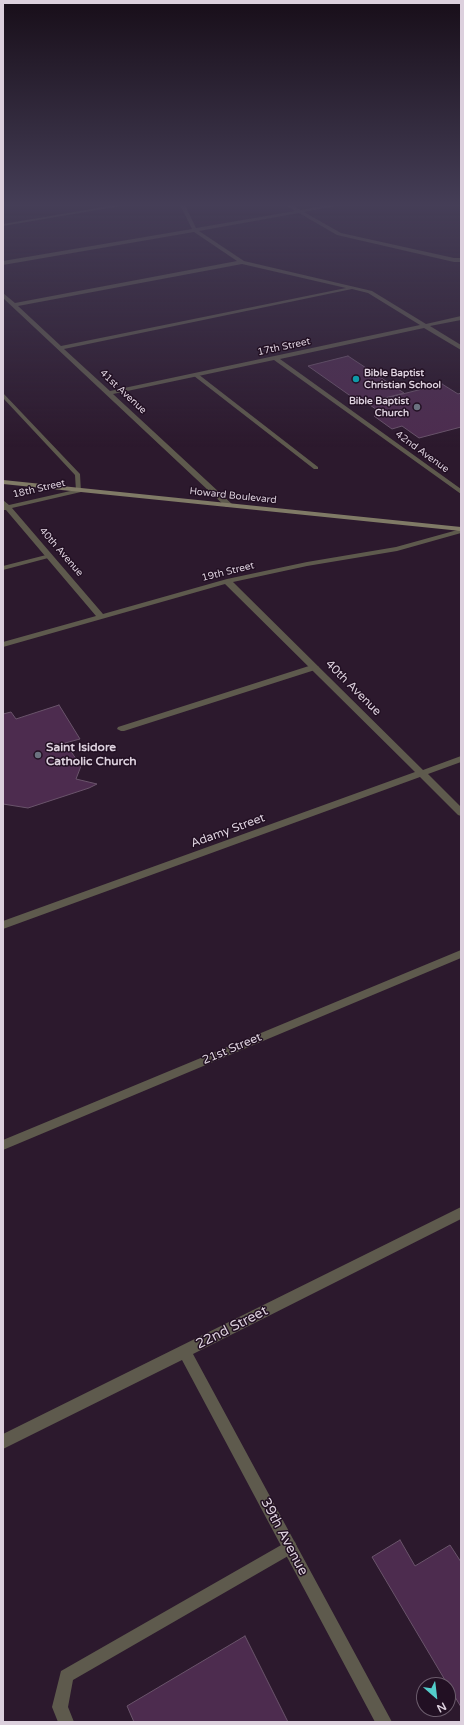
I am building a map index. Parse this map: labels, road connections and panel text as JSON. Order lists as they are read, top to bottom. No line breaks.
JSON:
{"streets":{"main road":["Howard Boulevard"],"street":["17th Street","41st Avenue","42nd Avenue","18th Street","40th Avenue","19th Street","Adamy Street","21st Street","22nd Street","39th Avenue"]},"crossings":[["17th Street","41st Avenue"],["17th Street","42nd Avenue"],["41st Avenue","Howard Boulevard"],["18th Street","Howard Boulevard"],["18th Street","40th Avenue"],["Howard Boulevard","19th Street"],["40th Avenue","19th Street"],["40th Avenue","Adamy Street"],["22nd Street","39th Avenue"]],"places":["Bible Baptist Christian School","Bible Baptist Church","Saint Isidore Catholic Church"],"north":"bottom right"}
